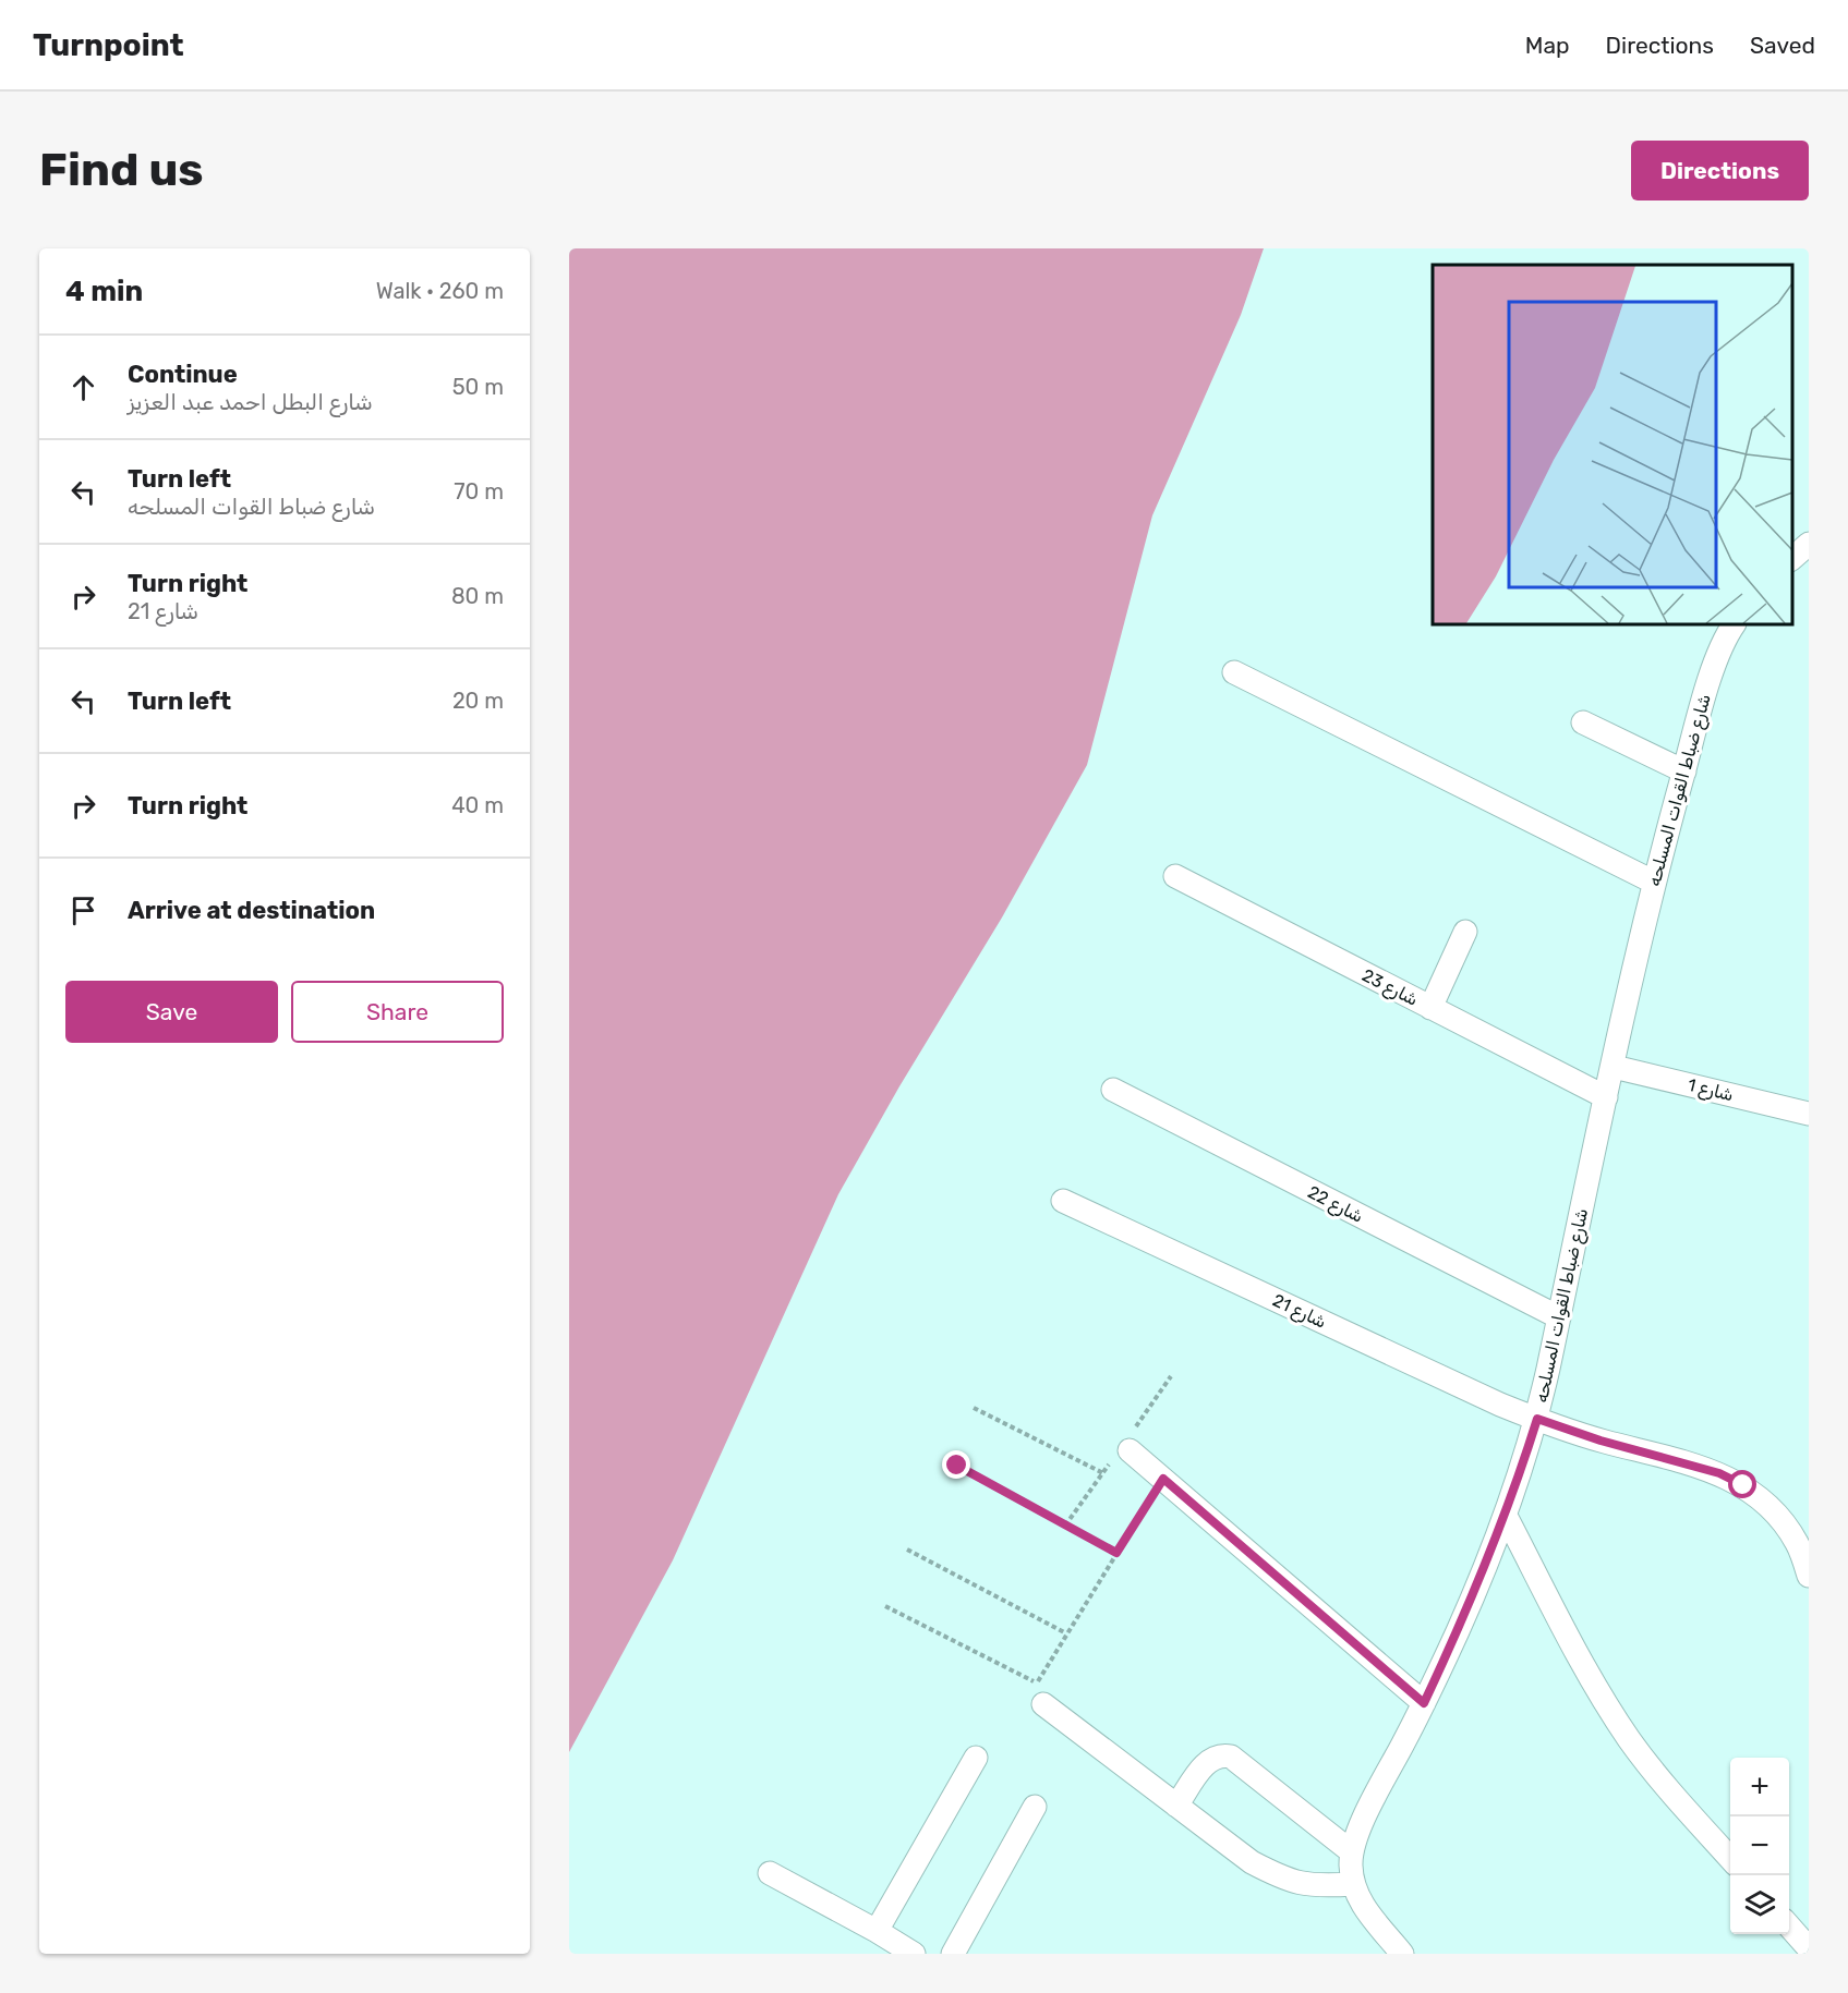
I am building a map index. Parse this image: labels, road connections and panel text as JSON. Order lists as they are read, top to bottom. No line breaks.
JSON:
{"streets":{"street":["شارع ضباط القوات المسلحه","شارع 23","شارع 1","شارع 22","شارع 21"]},"crossings":[["شارع ضباط القوات المسلحه","شارع 23"],["شارع ضباط القوات المسلحه","شارع 1"],["شارع ضباط القوات المسلحه","شارع 22"],["شارع ضباط القوات المسلحه","شارع 21"]],"page":{"header":"Turnpoint","nav":["Map","Directions","Saved"],"buttons":["Directions",["Save","Share"]],"title":"Find us","heading":["4 min","Walk · 260 m"],"list":[["Continue","شارع البطل احمد عبد العزيز","50 m"],["Turn left","شارع ضباط القوات المسلحه","70 m"],["Turn right","شارع 21","80 m"],["Turn left","20 m"],["Turn right","40 m"],"Arrive at destination"],"map_buttons":["+","−"]}}
